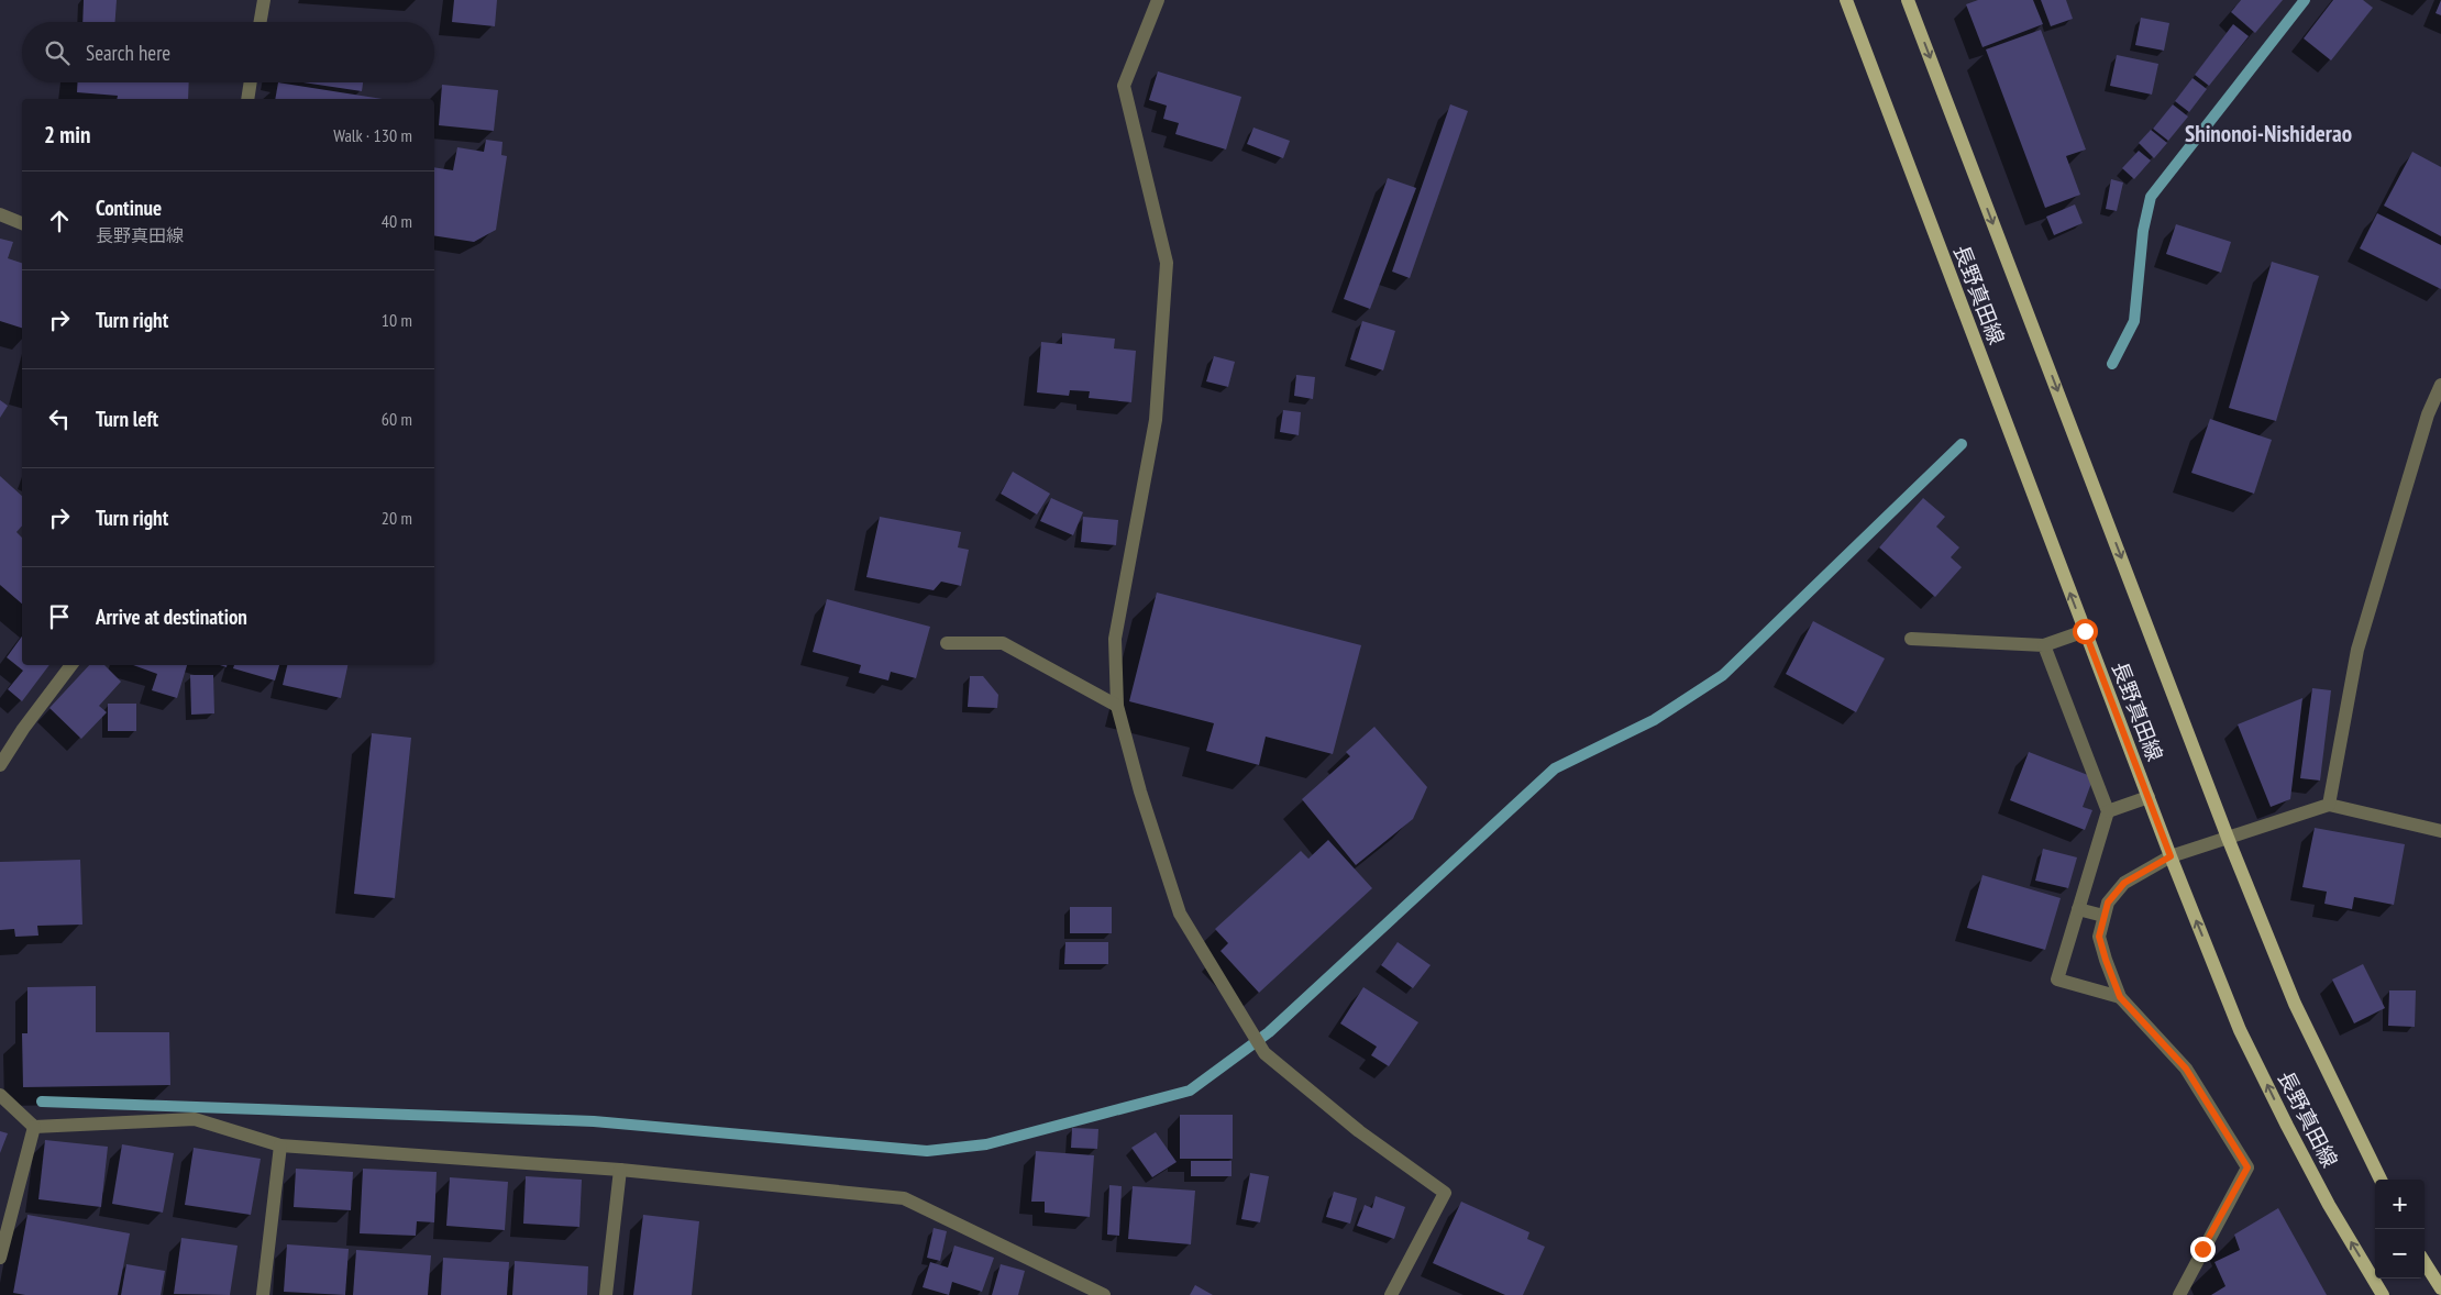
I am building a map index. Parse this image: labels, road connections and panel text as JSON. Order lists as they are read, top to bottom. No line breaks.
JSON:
{"streets":{"main road":["長野真田線"]},"districts":["Shinonoi-Nishiderao"],"page":{"search":"Search here","heading":["2 min","Walk · 130 m"],"list":[["Continue","長野真田線","40 m"],["Turn right","10 m"],["Turn left","60 m"],["Turn right","20 m"],"Arrive at destination"],"map_buttons":["+","−"]}}
